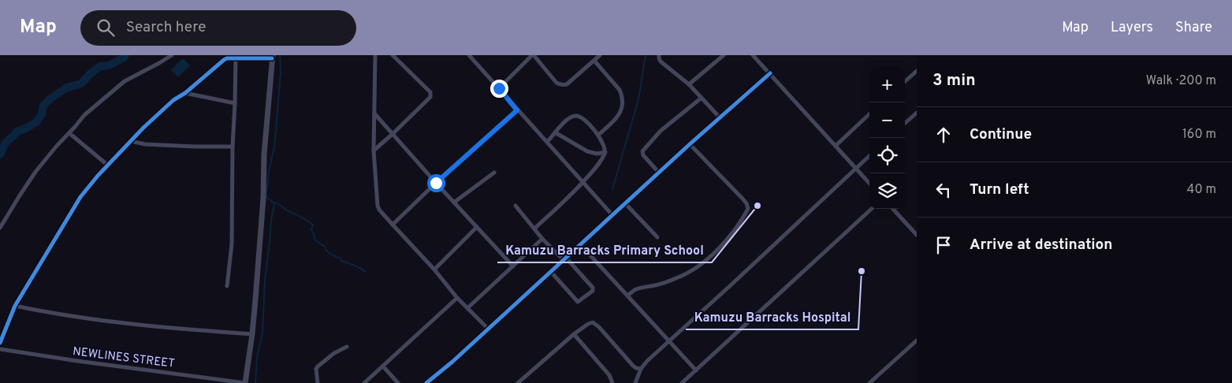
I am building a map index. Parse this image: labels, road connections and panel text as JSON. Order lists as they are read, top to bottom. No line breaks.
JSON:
{"streets":{"street":["NEWLINES STREET"]},"places":["Kamuzu Barracks Primary School","Kamuzu Barracks Hospital"],"page":{"header":"Map","search":"Search here","nav":["Map","Layers","Share"],"heading":["3 min","Walk · 200 m"],"map_buttons":["+","−"],"list":[["Continue","160 m"],["Turn left","40 m"],"Arrive at destination"]}}
